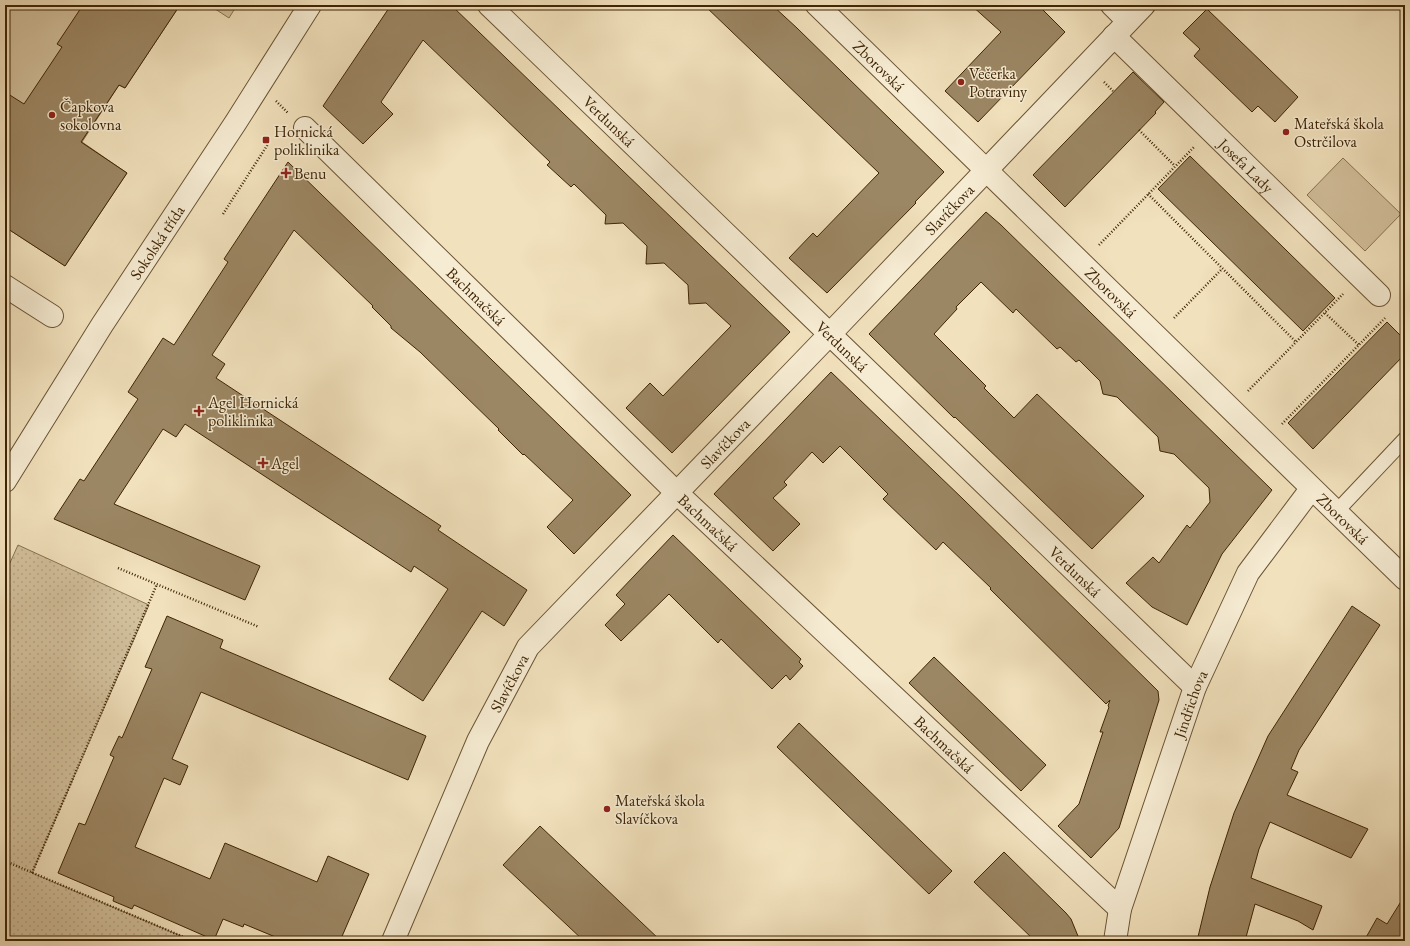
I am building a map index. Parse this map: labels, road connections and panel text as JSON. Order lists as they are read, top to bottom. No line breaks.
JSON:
{"streets":{"street":["Zborovská","Verdunská","Josefa Lady","Slavíčkova","Sokolská třída","Bachmačská","Jindřichova"]},"crossings":[["Zborovská","Slavíčkova"],["Zborovská","Jindřichova"],["Verdunská","Slavíčkova"],["Verdunská","Jindřichova"],["Josefa Lady","Slavíčkova"],["Slavíčkova","Bachmačská"],["Bachmačská","Jindřichova"]],"places":{"other":["Večerka Potraviny","Čapkova sokolovna","Mateřská škola Ostrčilova","Mateřská škola Slavíčkova"],"transit":["Hornická poliklinika"],"health":["Benu","Agel Hornická poliklinika","Agel"]}}
